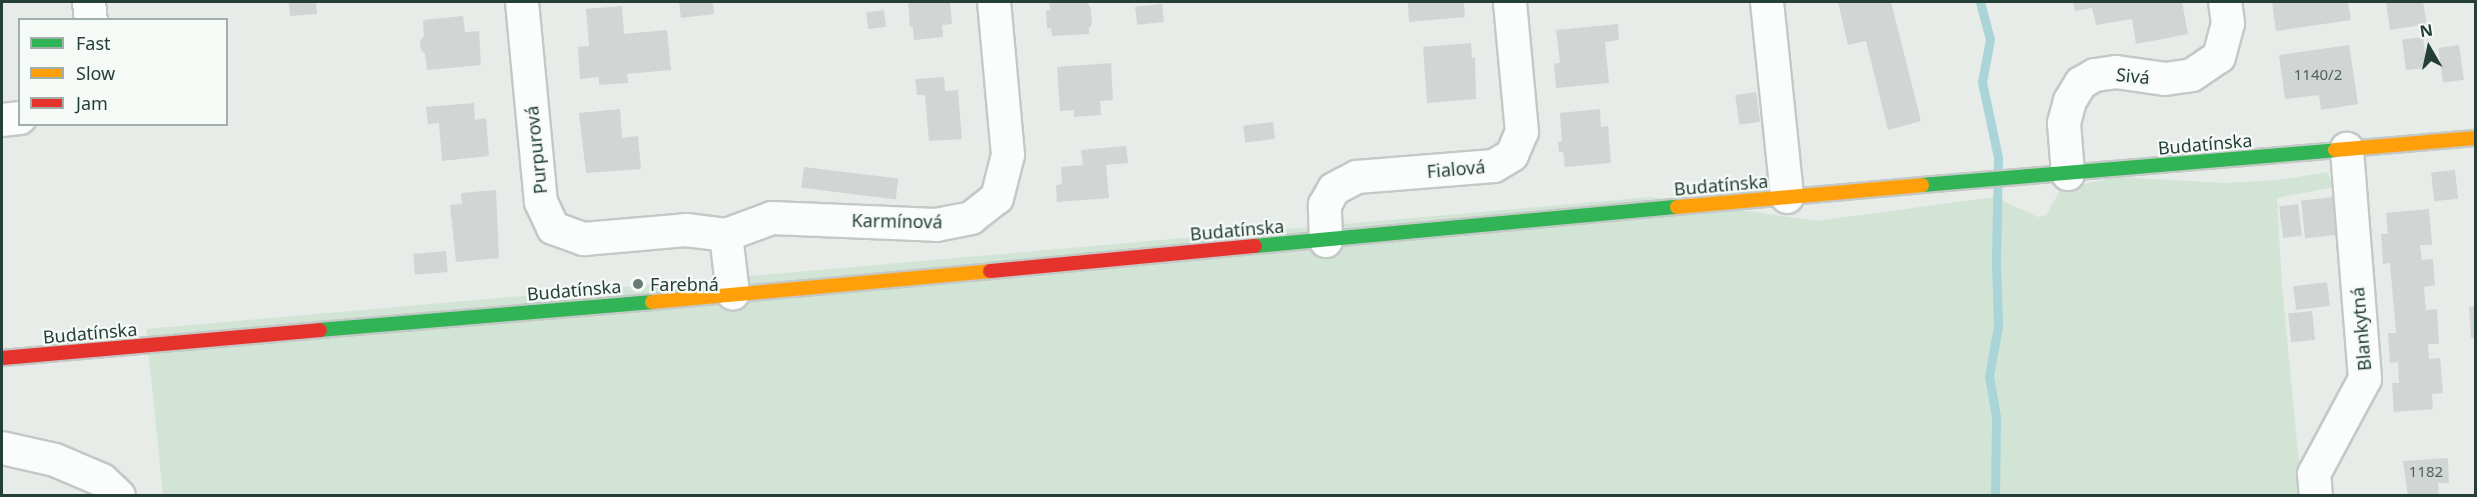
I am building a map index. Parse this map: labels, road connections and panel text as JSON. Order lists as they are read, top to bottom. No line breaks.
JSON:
{"streets":{"street":["Sivá","Budatínska","Purpurová","Fialová","Karmínová","Blankytná"]},"crossings":[["Sivá","Budatínska"],["Budatínska","Fialová"],["Budatínska","Blankytná"],["Purpurová","Karmínová"]],"places":["Farebná"],"house_numbers":["1140/2","1182"],"legend":["Fast","Slow","Jam"],"north":"top"}
